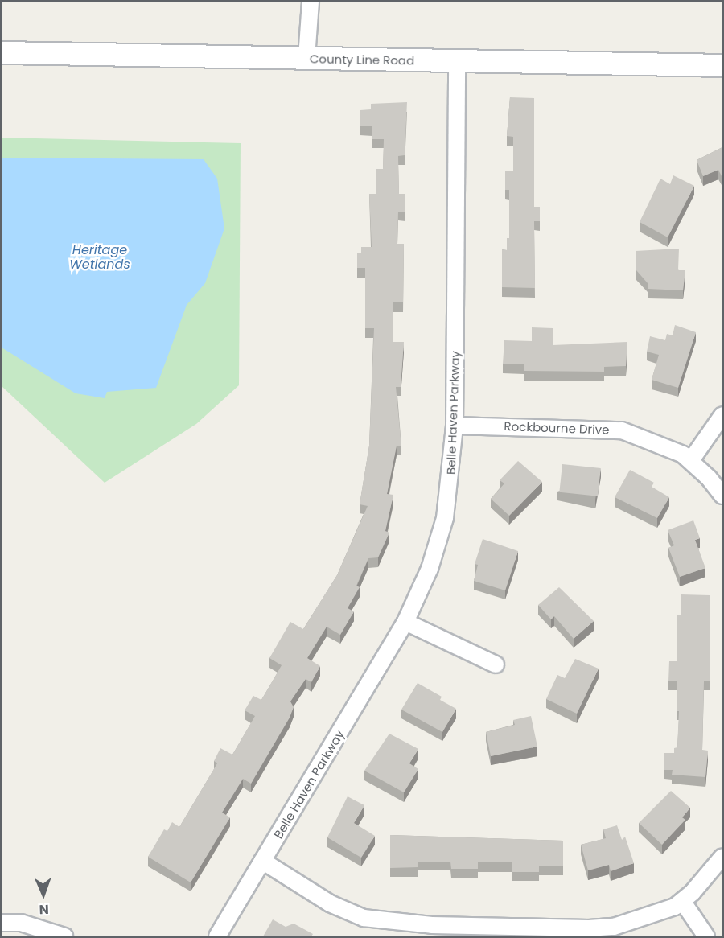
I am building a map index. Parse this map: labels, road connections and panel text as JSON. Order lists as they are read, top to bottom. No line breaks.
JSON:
{"streets":{"main road":["County Line Road"],"street":["Belle Haven Parkway","Rockbourne Drive"]},"crossings":[["County Line Road","Belle Haven Parkway"],["Belle Haven Parkway","Rockbourne Drive"]],"water":["Heritage Wetlands"],"north":"bottom"}
